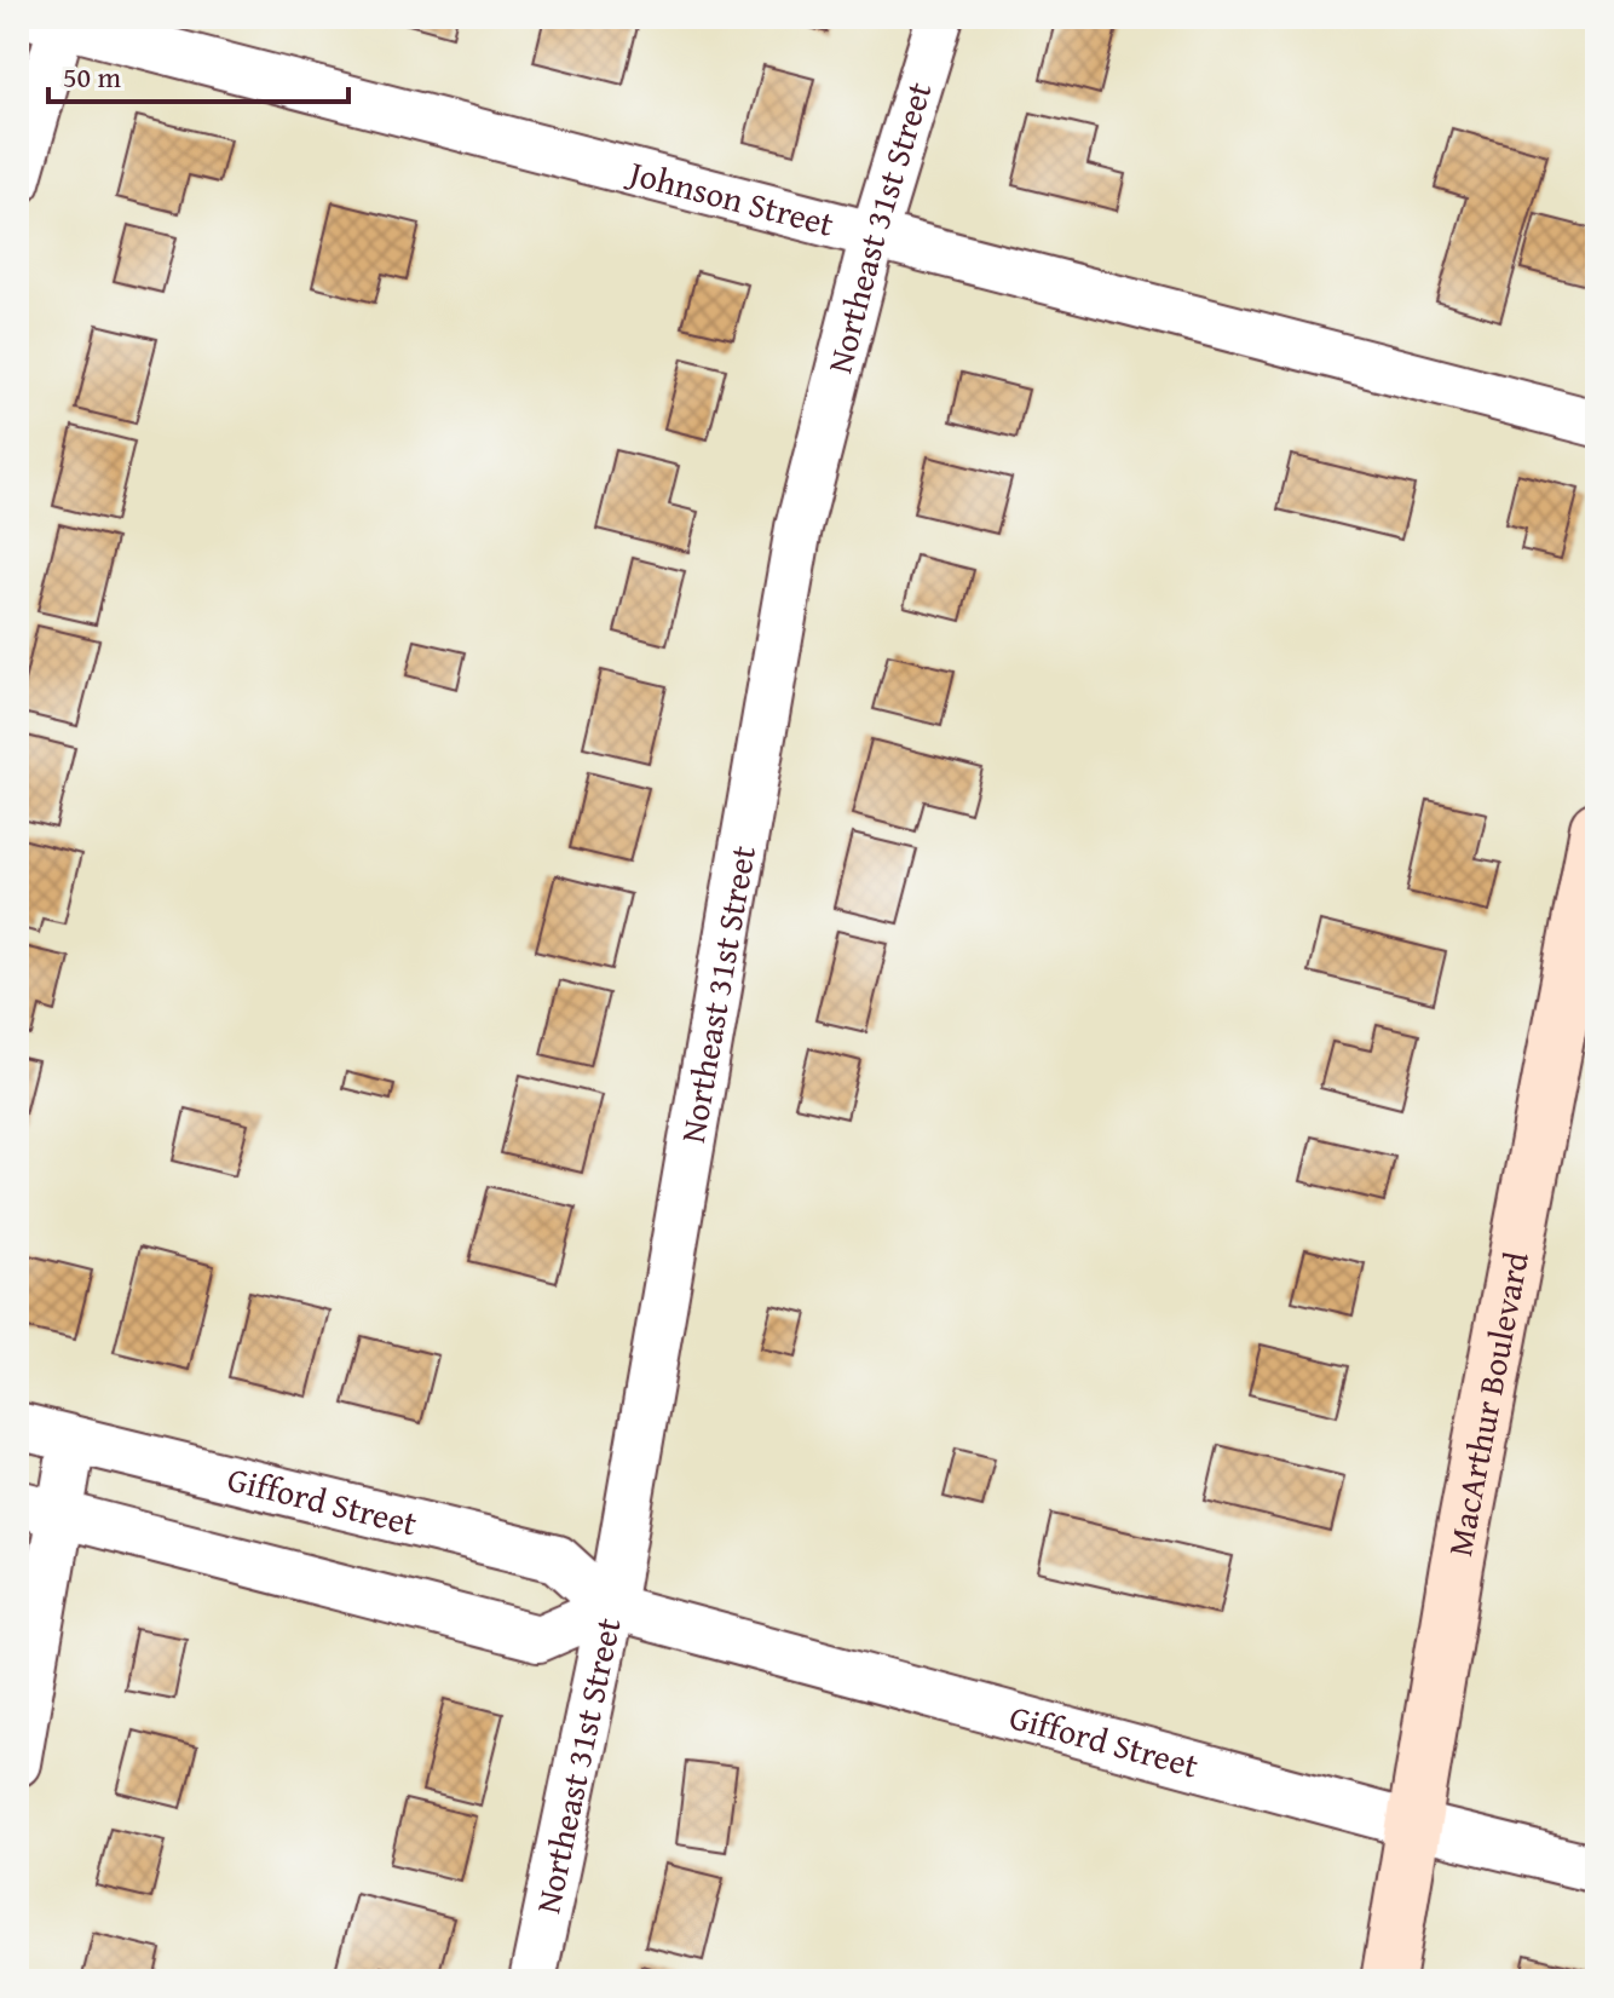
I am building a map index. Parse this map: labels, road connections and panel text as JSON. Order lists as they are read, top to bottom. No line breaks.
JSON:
{"streets":{"main road":["MacArthur Boulevard"],"street":["Johnson Street","Northeast 31st Street","Gifford Street"]},"crossings":[["Johnson Street","Northeast 31st Street"],["Northeast 31st Street","Gifford Street"],["MacArthur Boulevard","Gifford Street"]],"scale_bar":"50 m"}
